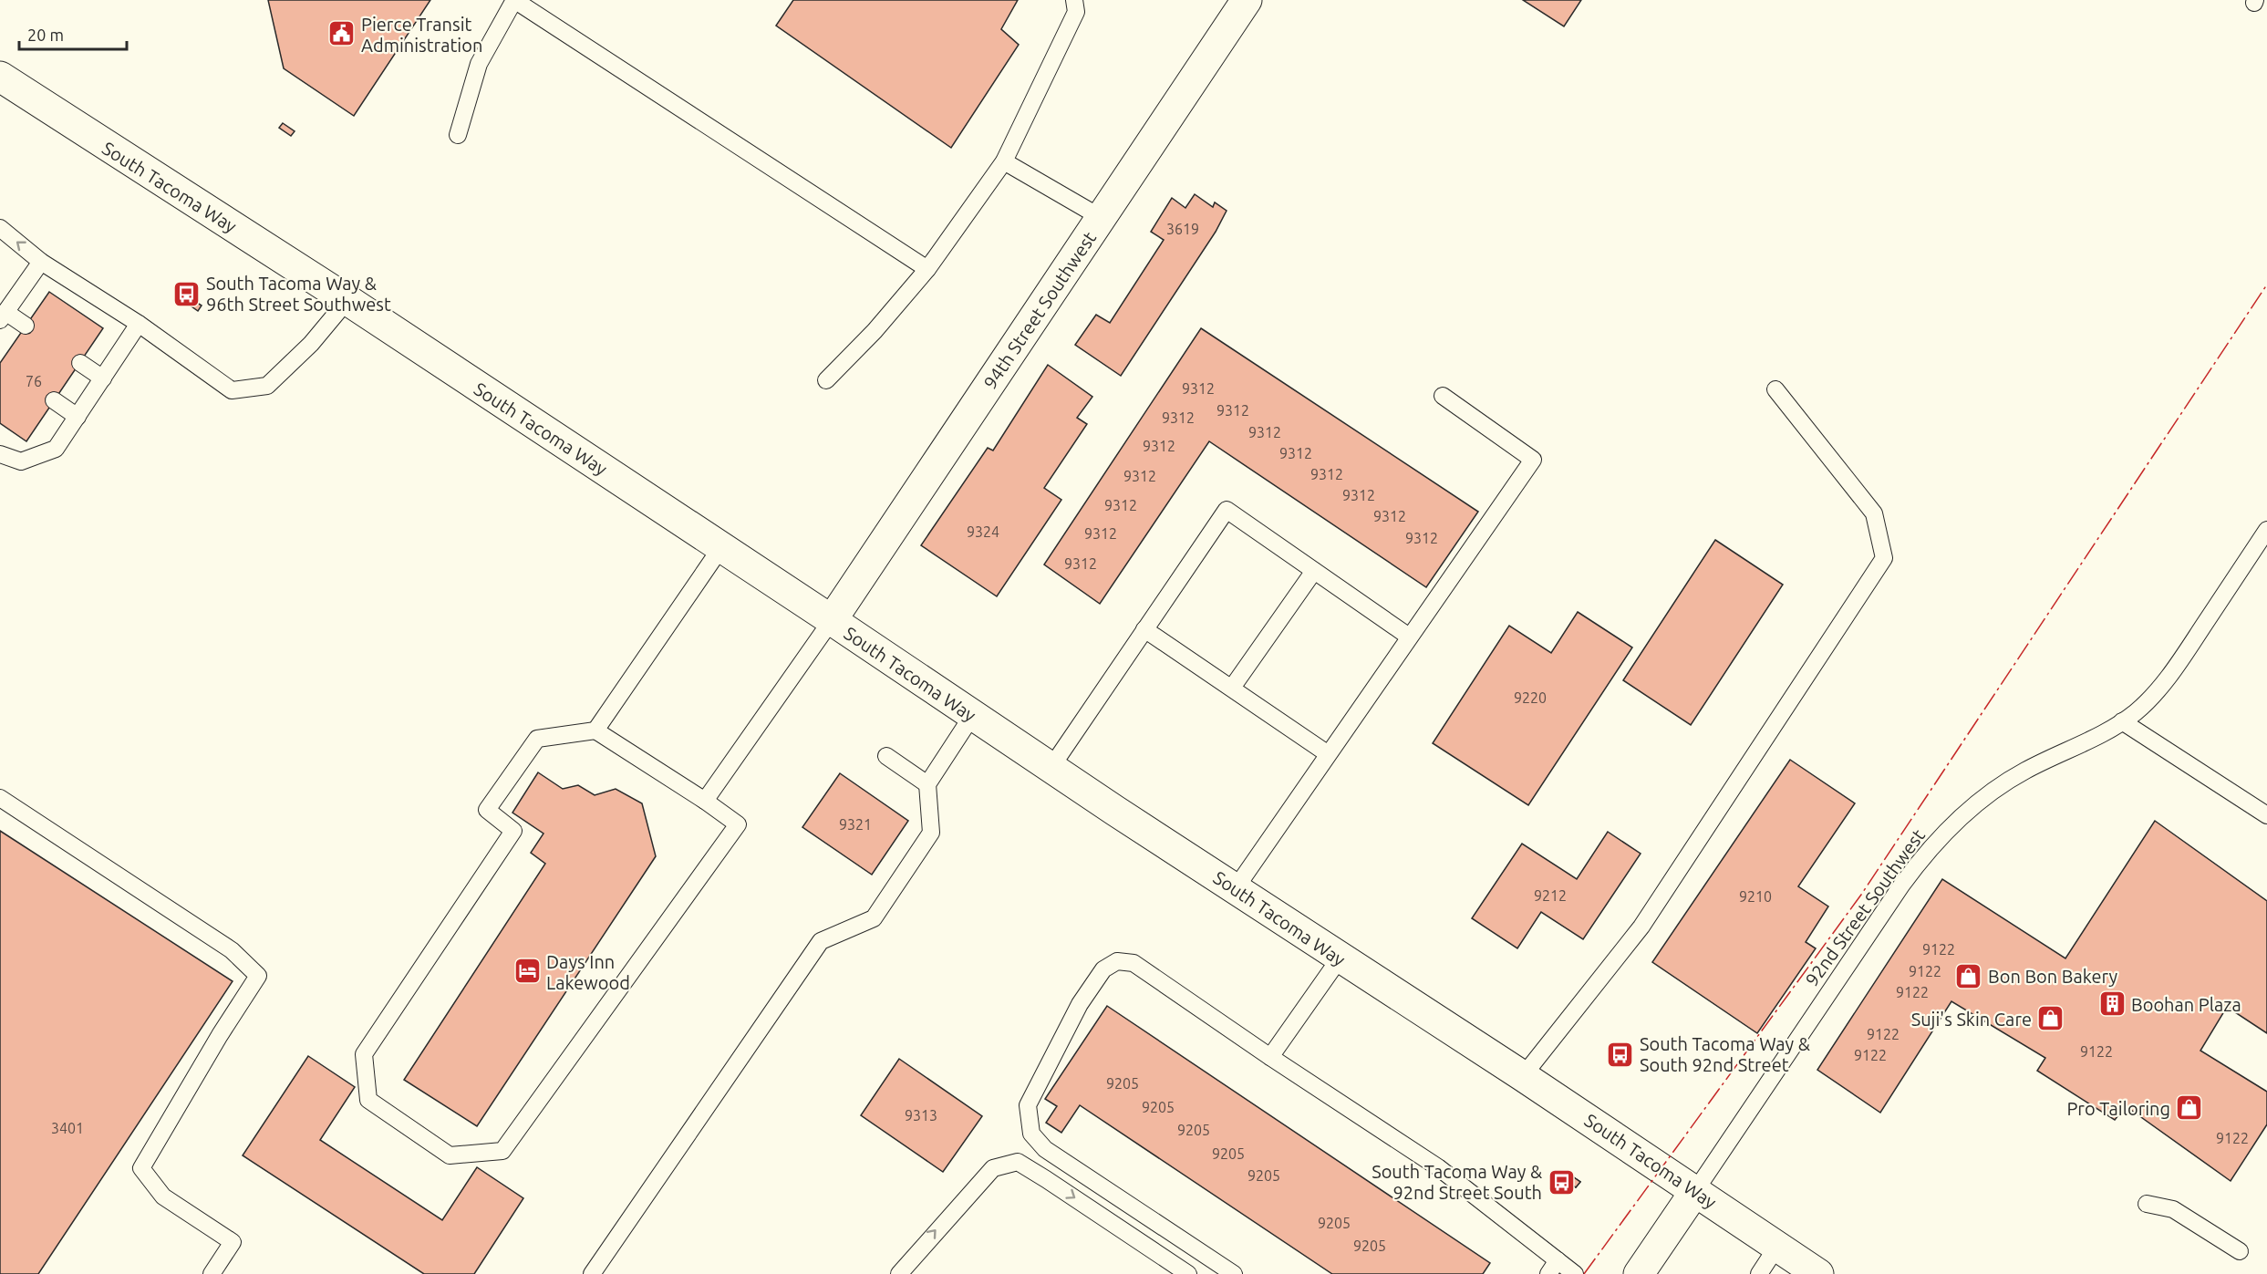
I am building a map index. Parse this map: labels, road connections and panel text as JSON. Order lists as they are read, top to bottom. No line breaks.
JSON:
{"streets":{"main road":["South Tacoma Way","94th Street Southwest"],"lane":["92nd Street Southwest"]},"crossings":[["South Tacoma Way","94th Street Southwest"],["South Tacoma Way","92nd Street Southwest"]],"places":{"public building":["Pierce Transit Administration"],"bus stop":["South Tacoma Way & 96th Street Southwest","South Tacoma Way & South 92nd Street","South Tacoma Way & 92nd Street South"],"hotel":["Days Inn Lakewood"],"shop":["Bon Bon Bakery","Suji's Skin Care","Pro Tailoring"],"building":["Boohan Plaza"]},"house_numbers":["3619","76","9312","9312","9312","9312","9312","9312","9312","9312","9312","9312","9312","9324","9312","9312","9312","9220","9321","9212","9210","9122","9122","9122","9122","9122","9122","9205","9205","9313","3401","9205","9122","9205","9205","9205","9205"],"scale_bar":"20 m"}
